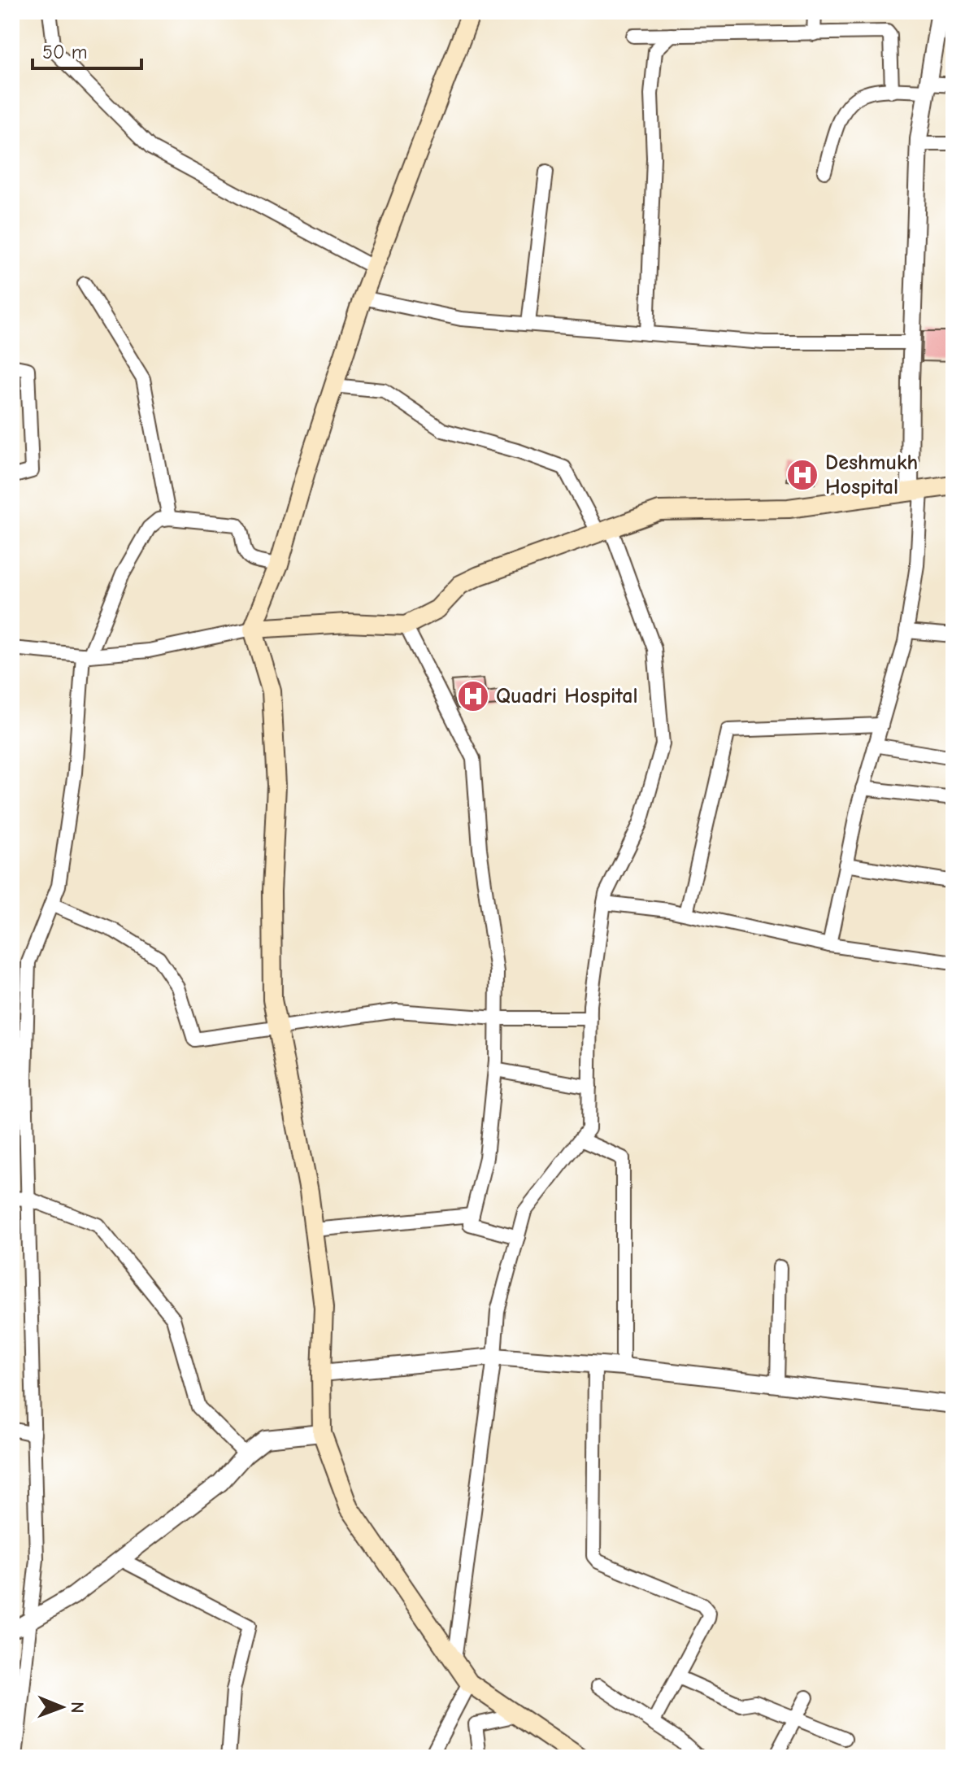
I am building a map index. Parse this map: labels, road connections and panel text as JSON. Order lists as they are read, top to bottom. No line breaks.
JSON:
{"places":{"hospital":["Deshmukh Hospital","Quadri Hospital"]},"scale_bar":"50 m","north":"right"}
